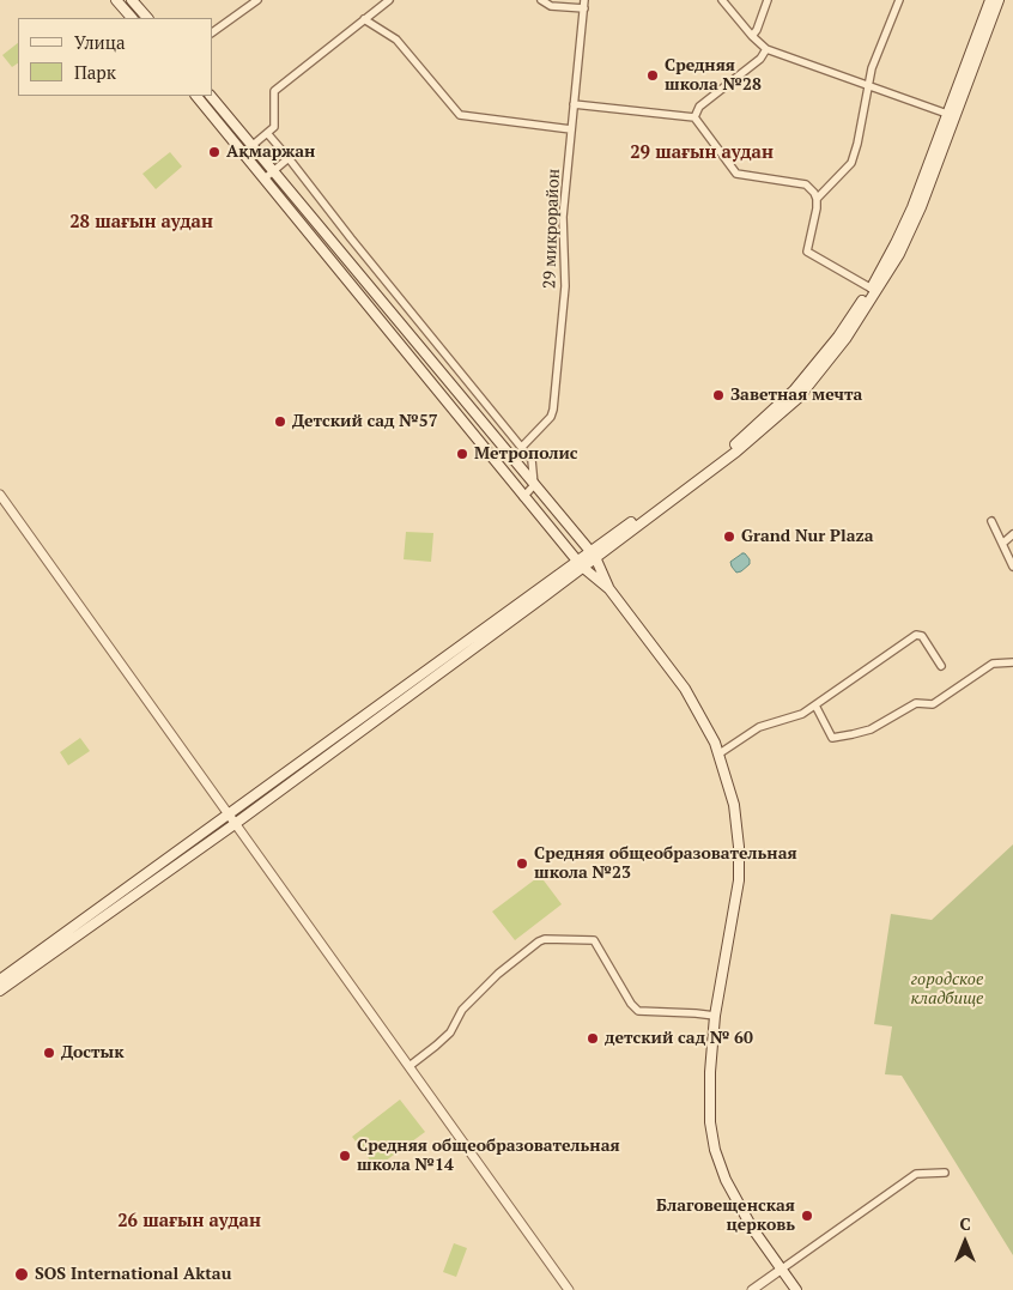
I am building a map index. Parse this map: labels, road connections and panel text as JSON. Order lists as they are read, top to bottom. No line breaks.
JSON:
{"streets":{"street":["29 микрорайон"]},"districts":["29 шағын аудан","28 шағын аудан","26 шағын аудан"],"parks":["городское кладбище"],"places":["Средняя школа №28","Ақмаржан","Заветная мечта","Детский сад №57","Метрополис","Grand Nur Plaza","Средняя общеобразовательная школа №23","детский сад № 60","Достык","Cредняя общеобразовательная школа №14","Благовещенская церковь","SOS International Aktau"],"legend":["Улица","Парк"],"north":"top"}
